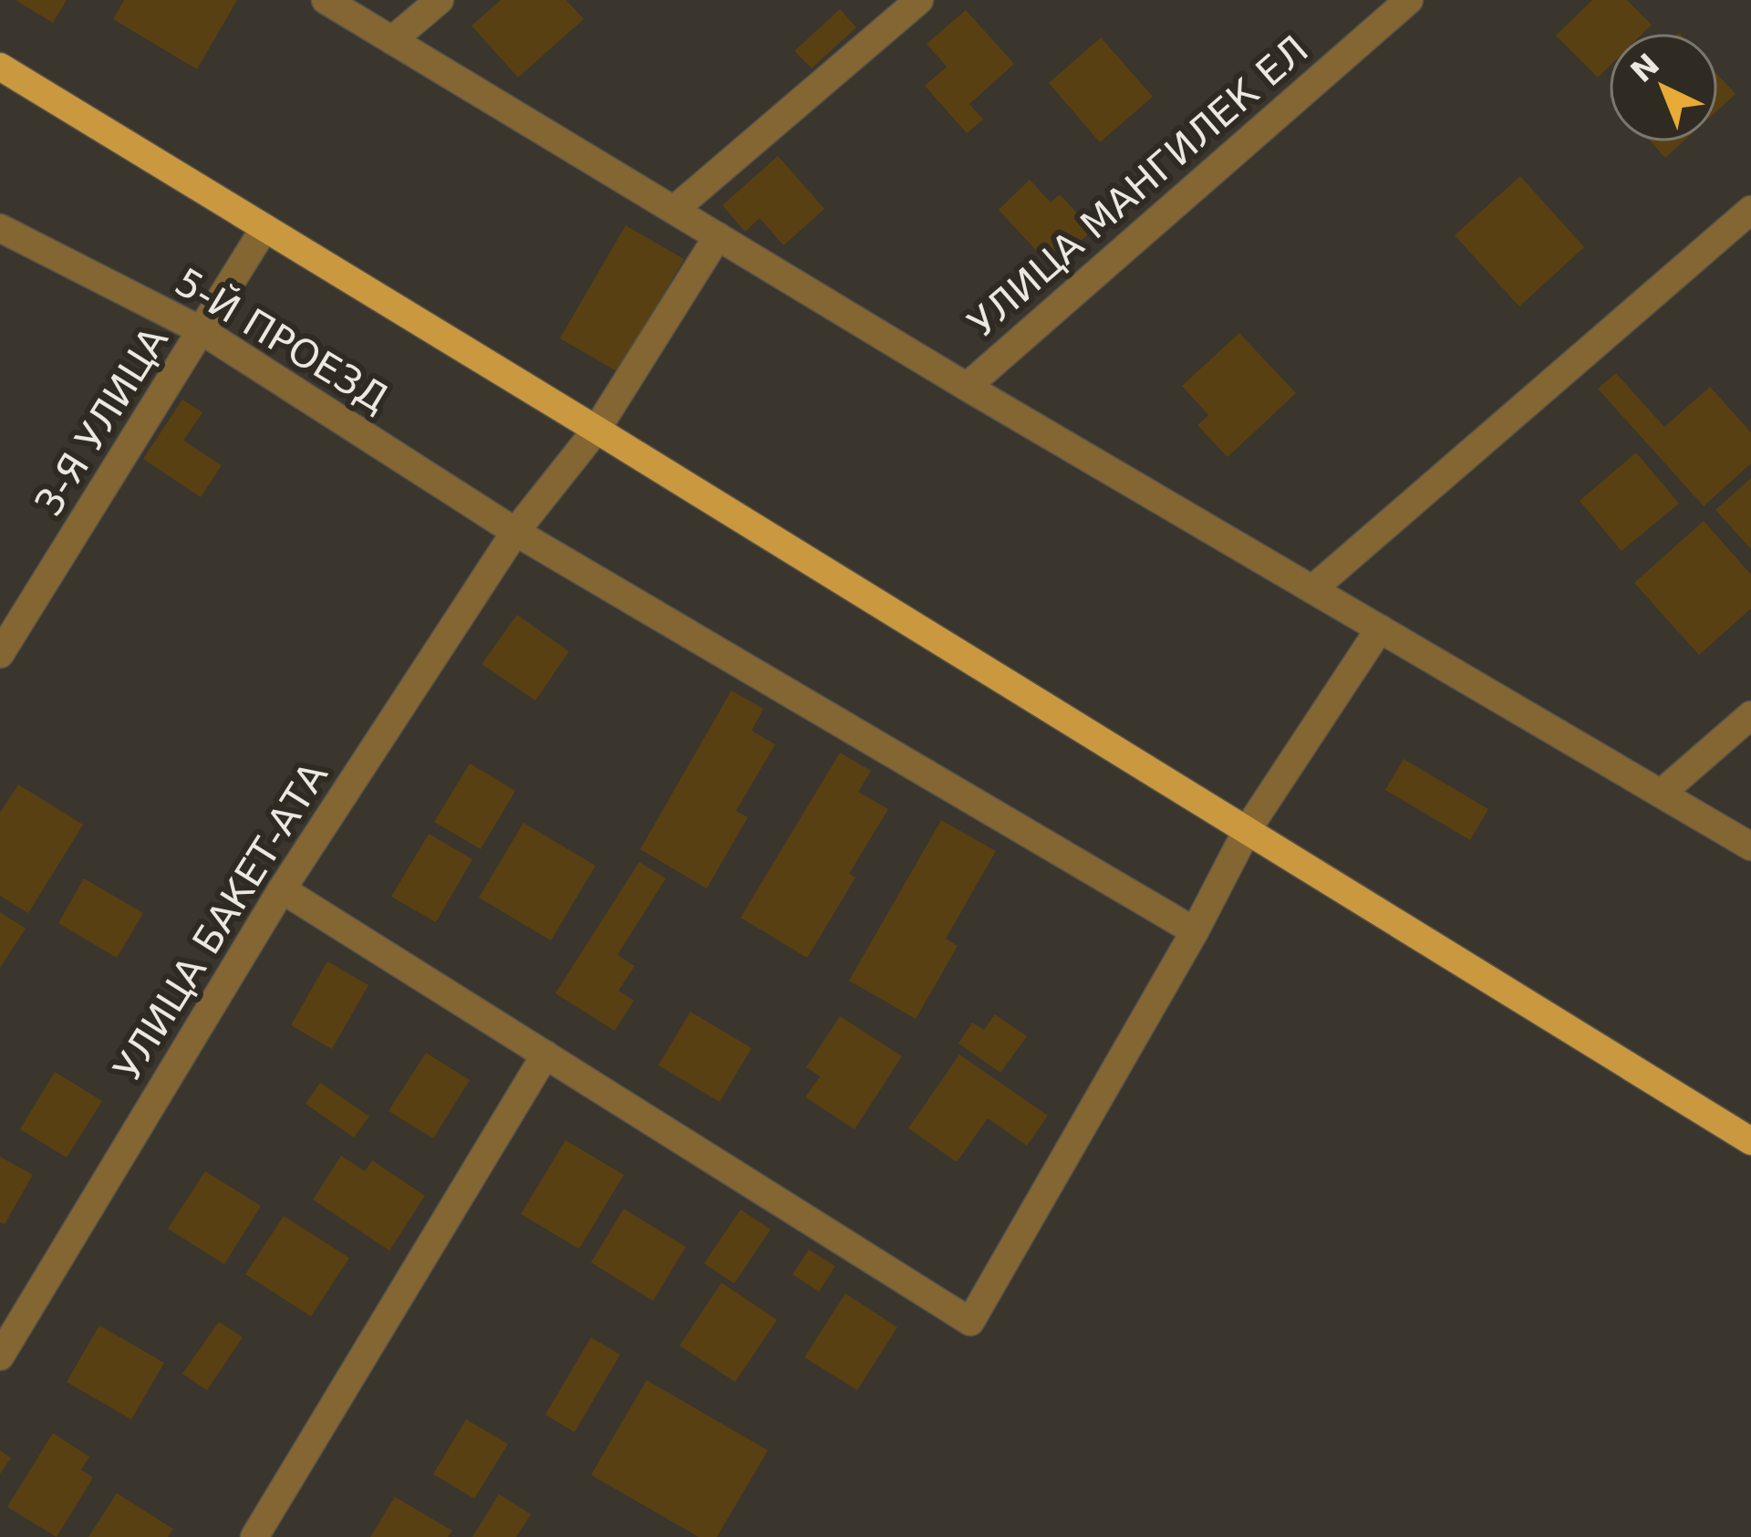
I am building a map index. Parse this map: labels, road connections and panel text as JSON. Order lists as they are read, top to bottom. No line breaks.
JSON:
{"streets":{"street":["УЛИЦА МАНГИЛЕК ЕЛ","5-Й ПРОЕЗД","3-Я УЛИЦА","УЛИЦА БАКЕТ-АТА"]},"crossings":[["5-Й ПРОЕЗД","3-Я УЛИЦА"],["5-Й ПРОЕЗД","УЛИЦА БАКЕТ-АТА"]],"north":"top left"}
